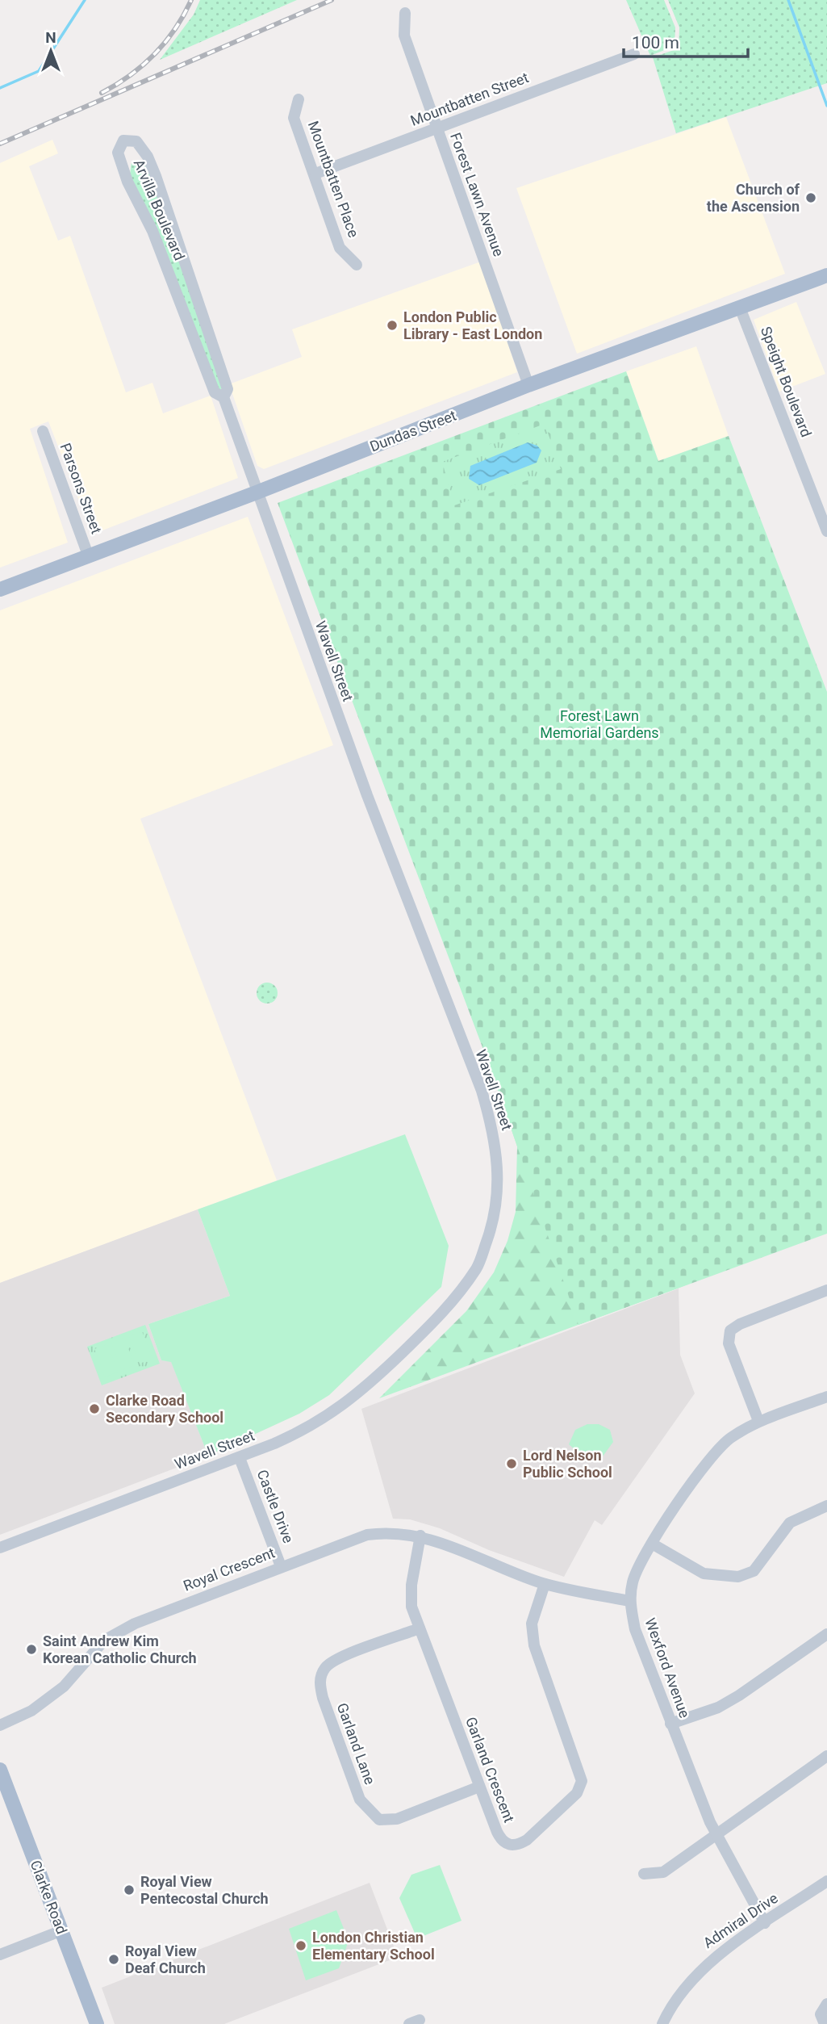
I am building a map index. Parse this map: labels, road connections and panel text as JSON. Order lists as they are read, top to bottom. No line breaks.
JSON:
{"streets":{"main road":["Dundas Street","Clarke Road"],"street":["Mountbatten Street","Mountbatten Place","Forest Lawn Avenue","Arvilla Boulevard","Speight Boulevard","Parsons Street","Wavell Street","Castle Drive","Royal Crescent","Wexford Avenue","Garland Lane","Garland Crescent","Admiral Drive"]},"crossings":[["Mountbatten Street","Mountbatten Place"],["Mountbatten Street","Forest Lawn Avenue"],["Forest Lawn Avenue","Dundas Street"],["Arvilla Boulevard","Dundas Street"],["Arvilla Boulevard","Wavell Street"],["Speight Boulevard","Dundas Street"],["Dundas Street","Parsons Street"],["Dundas Street","Wavell Street"],["Wavell Street","Castle Drive"],["Castle Drive","Royal Crescent"],["Royal Crescent","Wexford Avenue"],["Royal Crescent","Garland Crescent"],["Wexford Avenue","Admiral Drive"],["Garland Lane","Garland Crescent"]],"parks":["Forest Lawn Memorial Gardens"],"places":["Church of the Ascension","London Public Library - East London","Clarke Road Secondary School","Lord Nelson Public School","Saint Andrew Kim Korean Catholic Church","Royal View Pentecostal Church","London Christian Elementary School","Royal View Deaf Church"],"scale_bar":"100 m","north":"top"}
